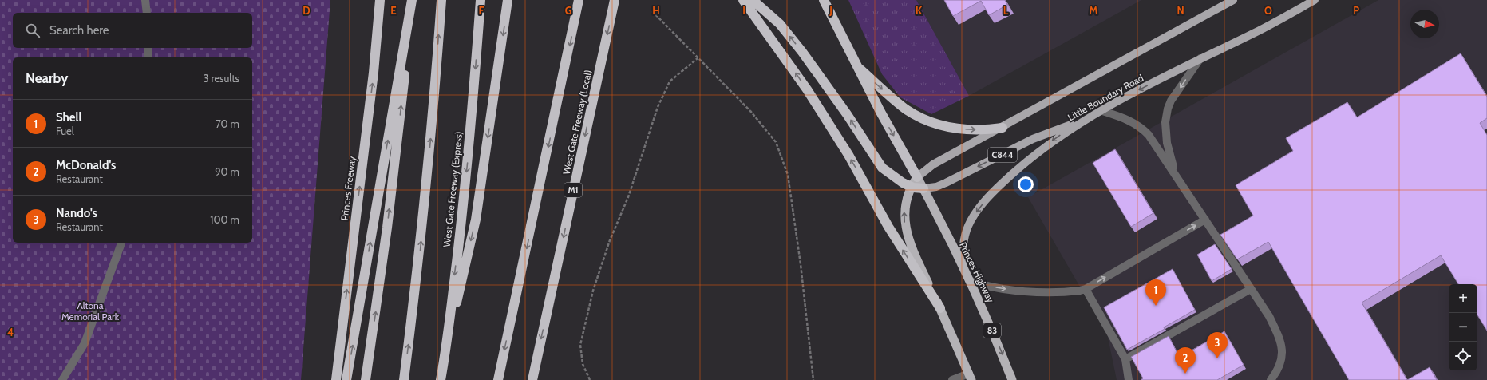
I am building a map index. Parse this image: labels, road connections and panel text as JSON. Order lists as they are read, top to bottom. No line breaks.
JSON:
{"streets":{"highway":["West Gate Freeway (Local)","Princes Freeway","West Gate Freeway (Express)","M1","Princes Highway","83"],"main road":["Little Boundary Road","C844"]},"crossings":[["Little Boundary Road","C844"],["Little Boundary Road","Princes Highway"],["C844","Princes Highway"]],"parks":["Altona Memorial Park"],"north":"right","page":{"search":"Search here","heading":["Nearby","3 results"],"list":[{"mark":"1","name":"Shell","note":"Fuel","value":"70 m"},{"mark":"2","name":"McDonald's","note":"Restaurant","value":"90 m"},{"mark":"3","name":"Nando's","note":"Restaurant","value":"100 m"}],"pins":["1","3","2"],"map_buttons":["+","−"]},"grid":{"columns":["D","E","F","G","H","I","J","K","L","M","N","O","P"],"rows":["4"]}}
